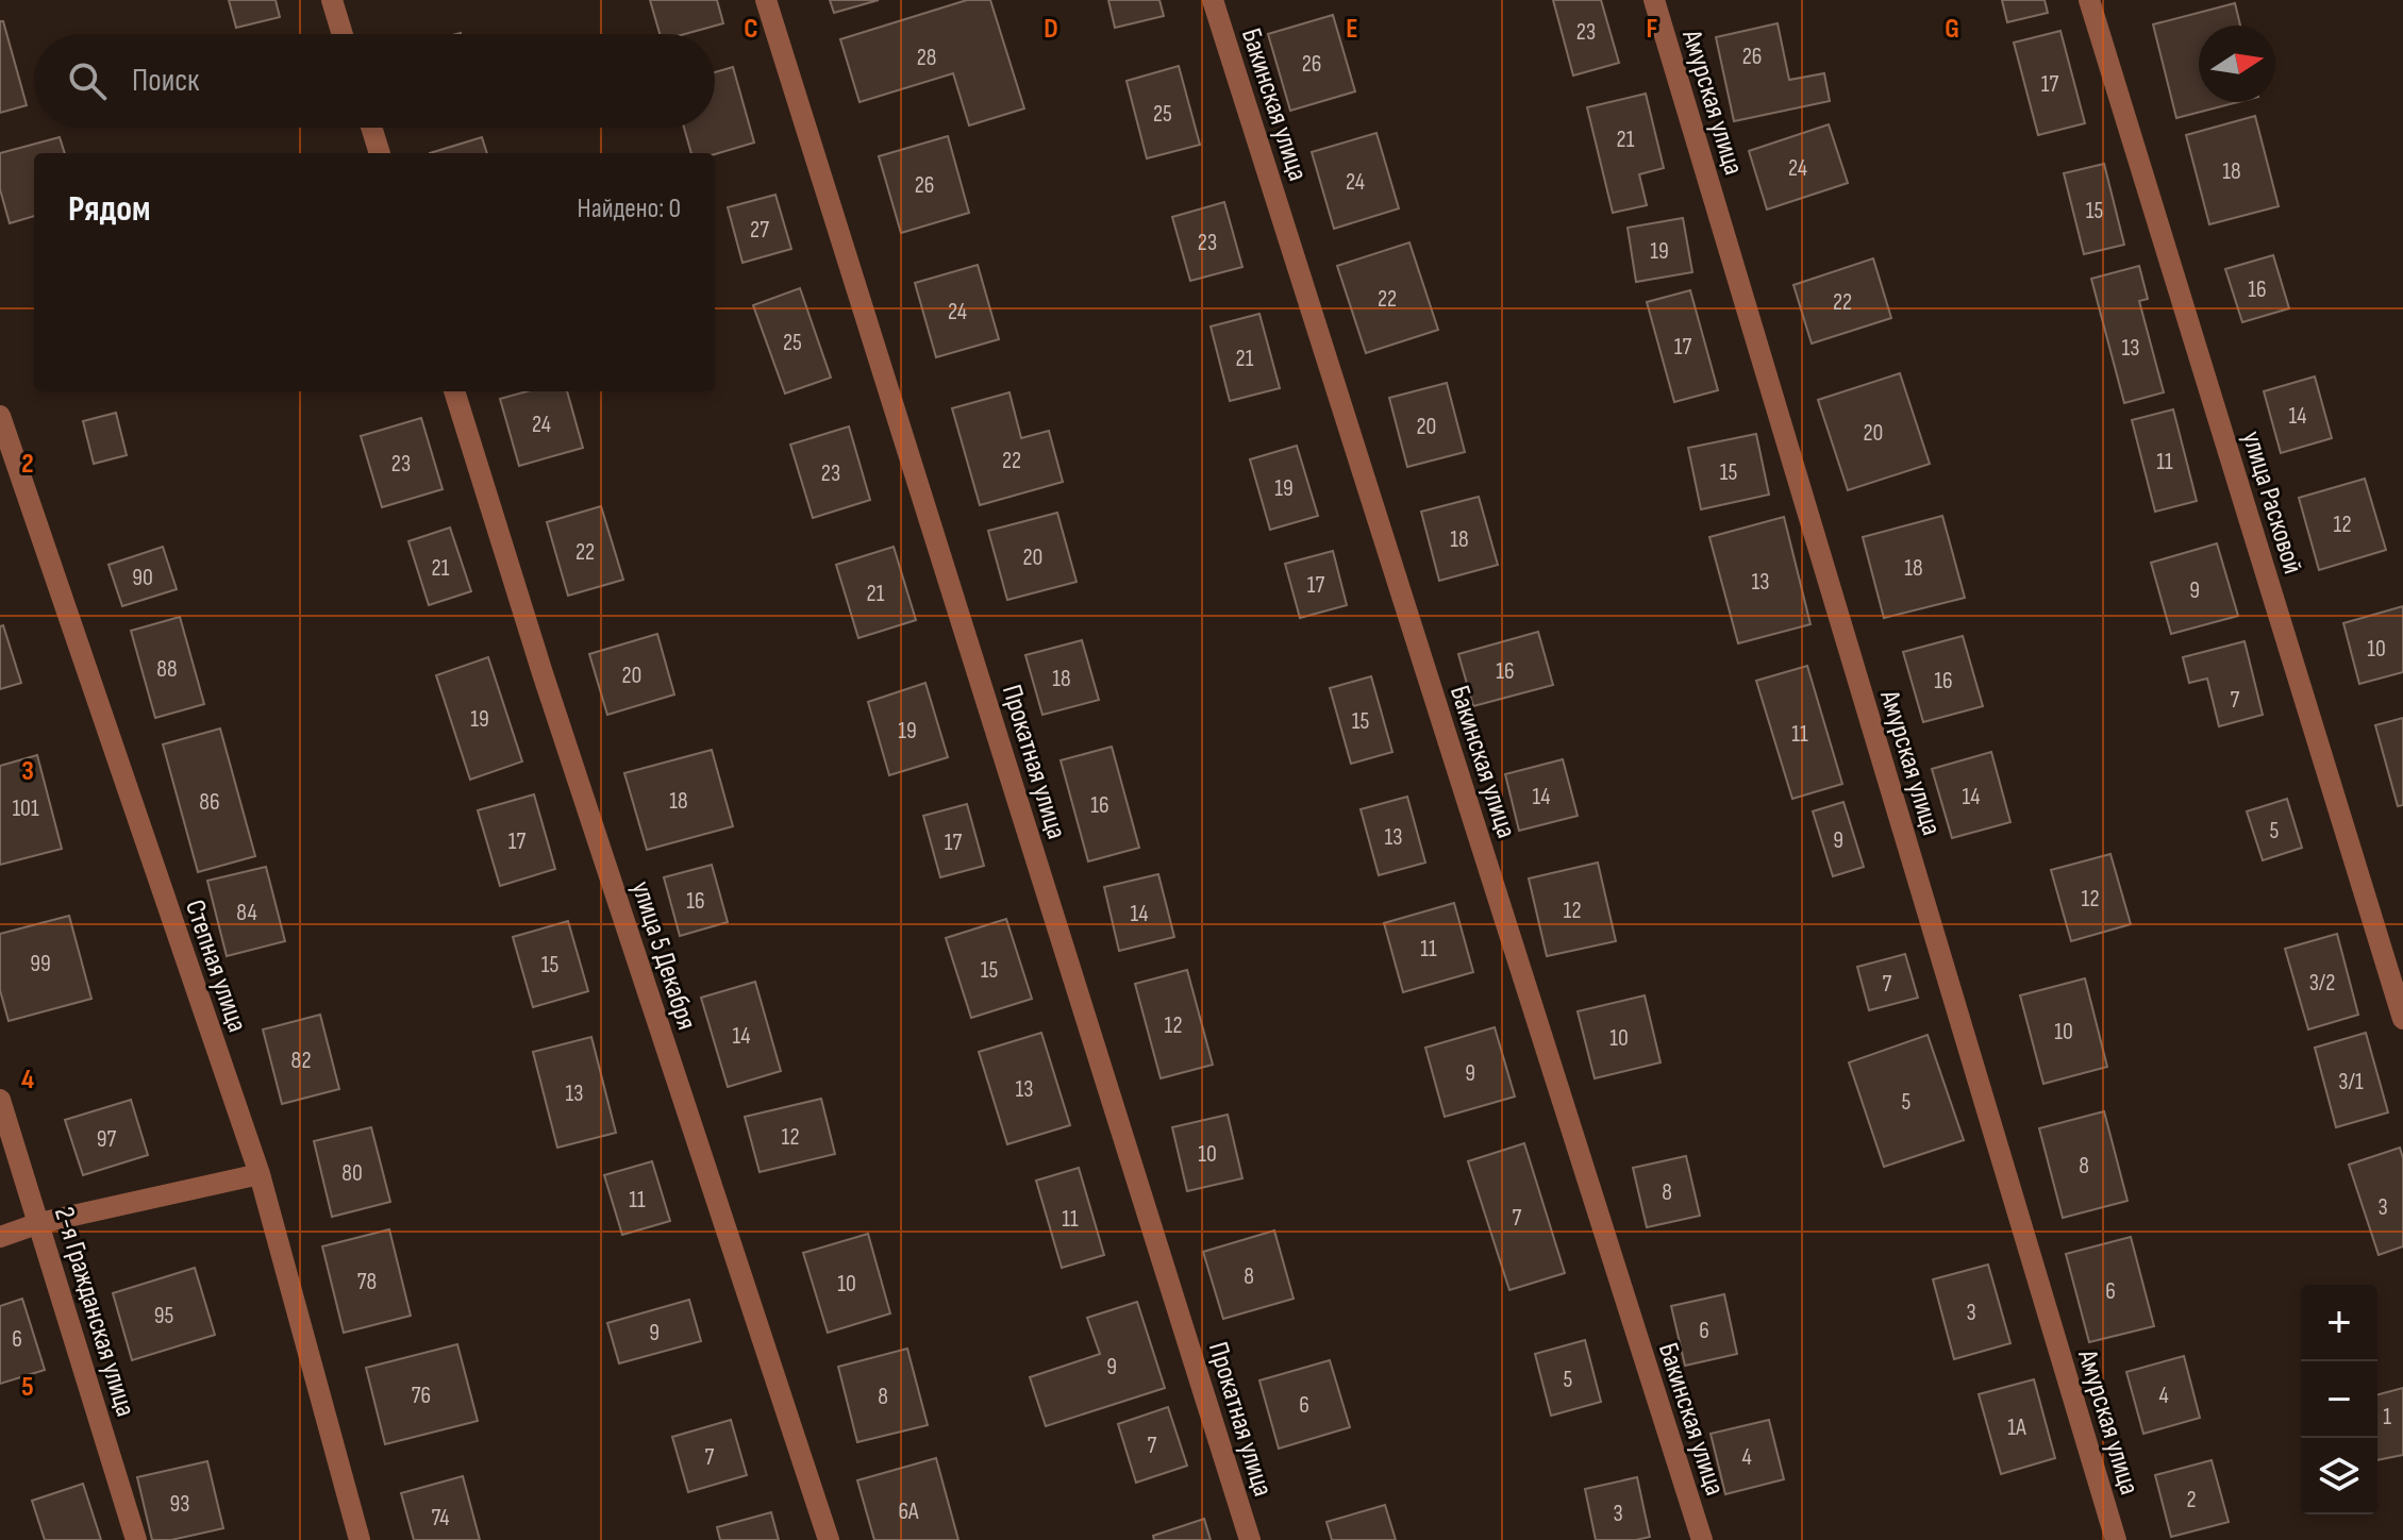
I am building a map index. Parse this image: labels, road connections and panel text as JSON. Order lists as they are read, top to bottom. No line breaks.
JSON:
{"streets":{"street":["Амурская улица","Бакинская улица","улица Расковой","Прокатная улица","улица 5 Декабря","Степная улица","2-я Гражданская улица"]},"house_numbers":["23","26","28","26","17","25","21","24","18","24","26","15","27","23","19","16","22","22","24","25","17","13","21","14","24","20","20","22","11","23","15","23","19","12","18","22","20","21","18","90","13","17","9","21","10","88","16","20","18","16","7","19","15","19","11","14","14","18","86","16","101","5","13","9","17","17","12","16","12","84","14","11","99","15","15","3/2","7","12","10","14","10","82","9","3/1","13","13","5","12","97","10","8","80","8","11","3","7","11","8","78","10","6","3","95","6","9","6","9","5","76","4","8","6","1","1А","7","7","4","2","93","6А","3","74"],"north":"right","page":{"search":"Поиск","heading":["Рядом","Найдено: 0"],"map_buttons":["+","−"]},"grid":{"columns":["C","D","E","F","G"],"rows":["2","3","4","5"]}}
